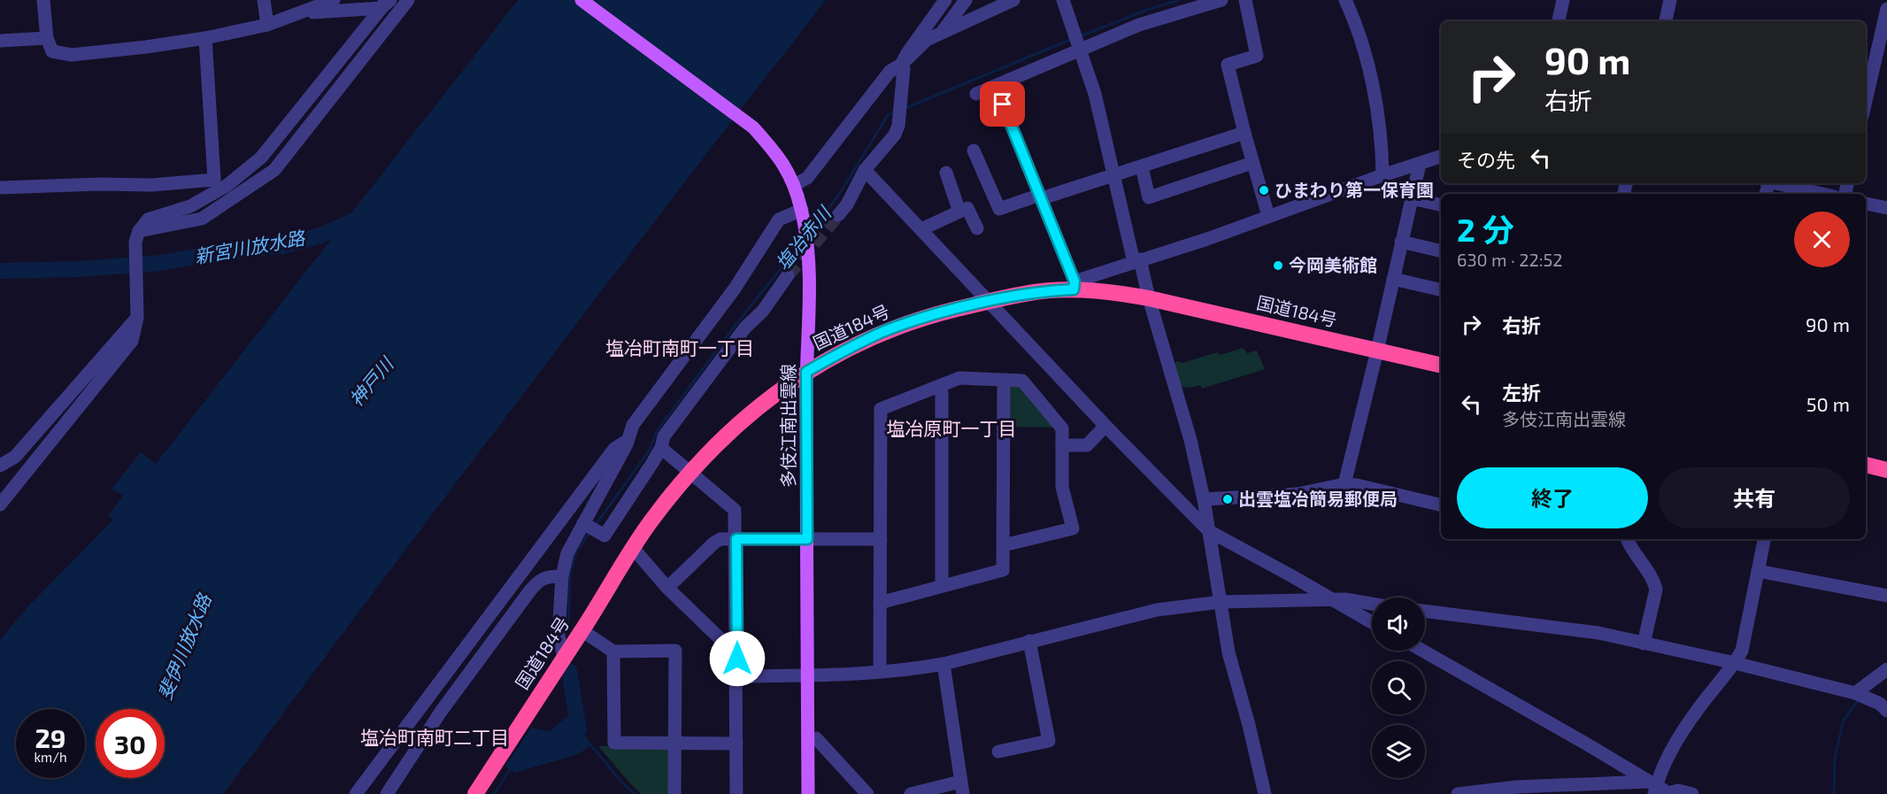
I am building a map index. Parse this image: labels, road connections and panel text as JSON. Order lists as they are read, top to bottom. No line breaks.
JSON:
{"streets":{"highway":["国道184号"],"main road":["多伎江南出雲線"]},"crossings":[["国道184号","多伎江南出雲線"]],"districts":["塩冶町南町一丁目","塩冶原町一丁目","塩冶町南町二丁目"],"water":["塩冶赤川","新宮川放水路","神戸川","斐伊川放水路"],"places":["ひまわり第一保育園","今岡美術館","出雲塩冶簡易郵便局"],"page":{"turn":["90 m","右折"],"then":"その先","heading":["2 分","630 m · 22:52"],"list":[{"name":"右折","value":"90 m"},{"name":"左折","note":"多伎江南出雲線","value":"50 m"}],"buttons":["終了","共有"],"speed":"29 km/h","limit":"30"}}
